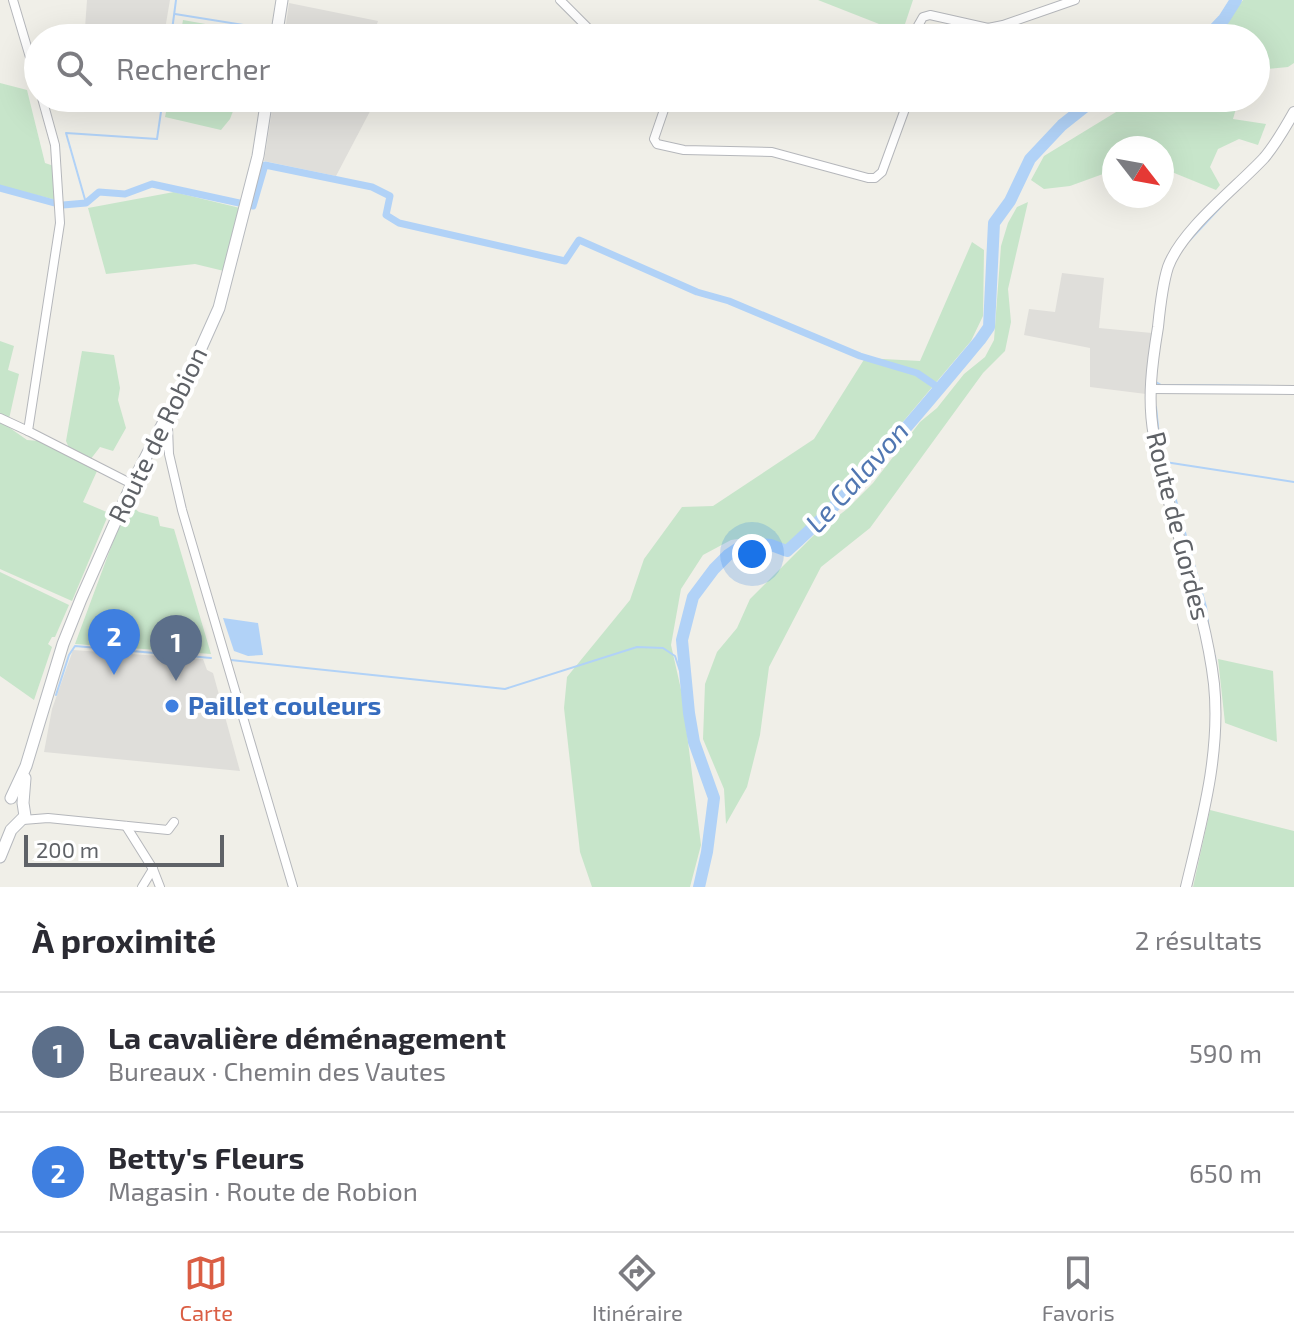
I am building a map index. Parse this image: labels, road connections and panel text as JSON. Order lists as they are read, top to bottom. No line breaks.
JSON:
{"streets":{"main road":["Route de Robion"],"street":["Route de Gordes"]},"water":["Le Calavon"],"places":["Paillet couleurs"],"scale_bar":"200 m","north":"bottom right","page":{"search":"Rechercher","pins":["2","1"],"scale":"200 m","heading":["À proximité","2 résultats"],"list":[{"mark":"1","name":"La cavalière déménagement","note":"Bureaux · Chemin des Vautes","value":"590 m"},{"mark":"2","name":"Betty's Fleurs","note":"Magasin · Route de Robion","value":"650 m"}],"nav":["Carte","Itinéraire","Favoris"]}}
